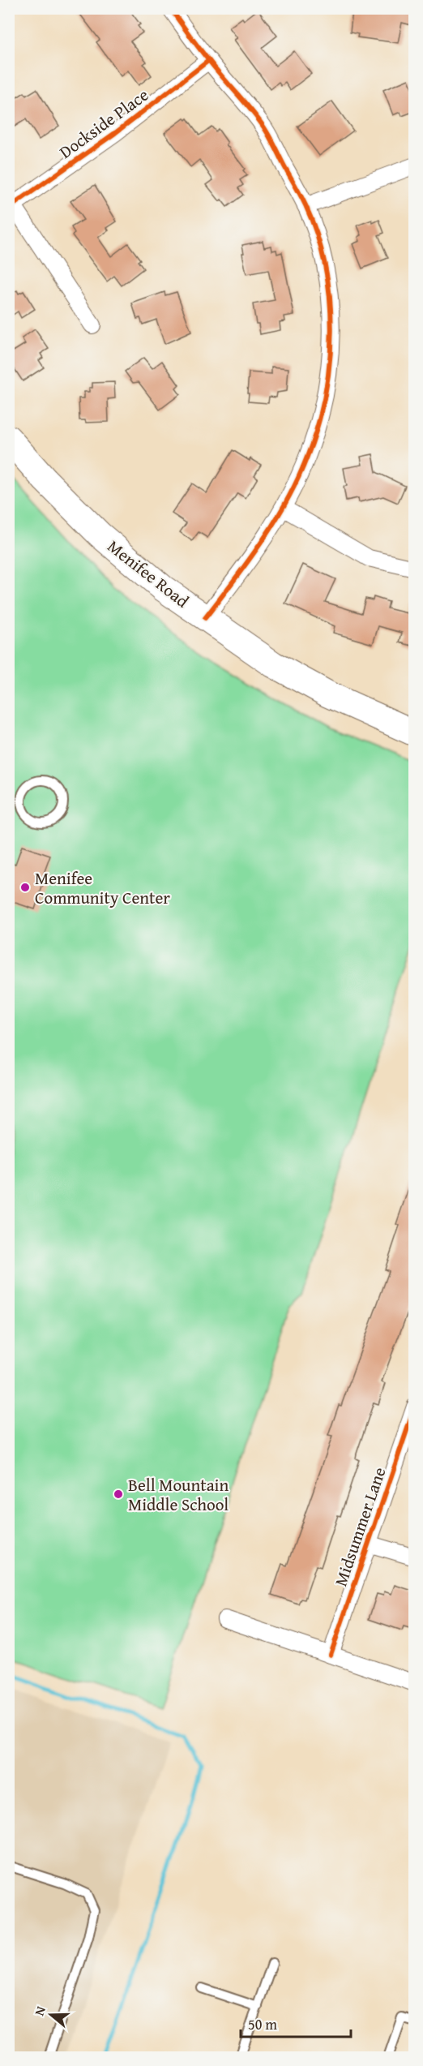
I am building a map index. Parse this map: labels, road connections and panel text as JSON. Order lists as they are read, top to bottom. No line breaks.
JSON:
{"streets":{"main road":["Menifee Road"],"street":["Dockside Place","Midsummer Lane"]},"places":["Menifee Community Center","Bell Mountain Middle School"],"scale_bar":"50 m","north":"left"}
